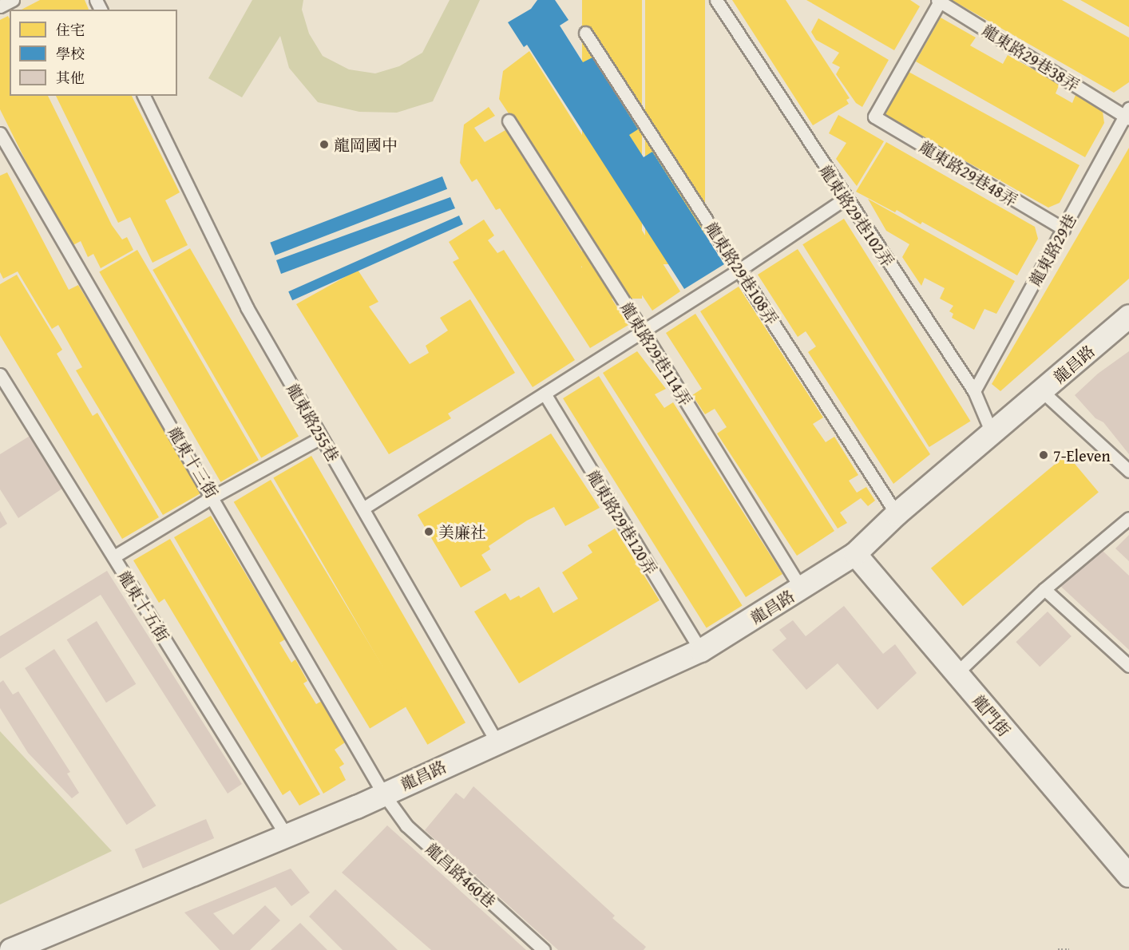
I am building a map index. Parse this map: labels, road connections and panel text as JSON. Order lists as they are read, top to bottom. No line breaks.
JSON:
{"streets":{"street":["龍昌路","龍門街"],"lane":["龍東路29巷38弄","龍東路29巷48弄","龍東路29巷102弄","龍東路29巷","龍東路29巷108弄","龍東路29巷114弄","龍東路255巷","龍東十三街","龍東路29巷120弄","龍東十五街","龍昌路460巷"]},"crossings":[["龍東路29巷38弄","龍東路29巷48弄"],["龍東路29巷38弄","龍東路29巷"],["龍東路29巷48弄","龍東路29巷"],["龍東路29巷102弄","龍東路29巷"],["龍東路29巷102弄","龍昌路"],["龍東路29巷108弄","龍昌路"],["龍東路29巷114弄","龍昌路"],["龍昌路","龍東路255巷"],["龍昌路","龍東十三街"],["龍昌路","龍東路29巷120弄"],["龍昌路","龍東十五街"],["龍昌路","龍門街"],["龍昌路","龍昌路460巷"],["龍東十三街","龍昌路460巷"]],"places":["龍岡國中","7-Eleven","美廉社"],"legend":["住宅","學校","其他"]}
